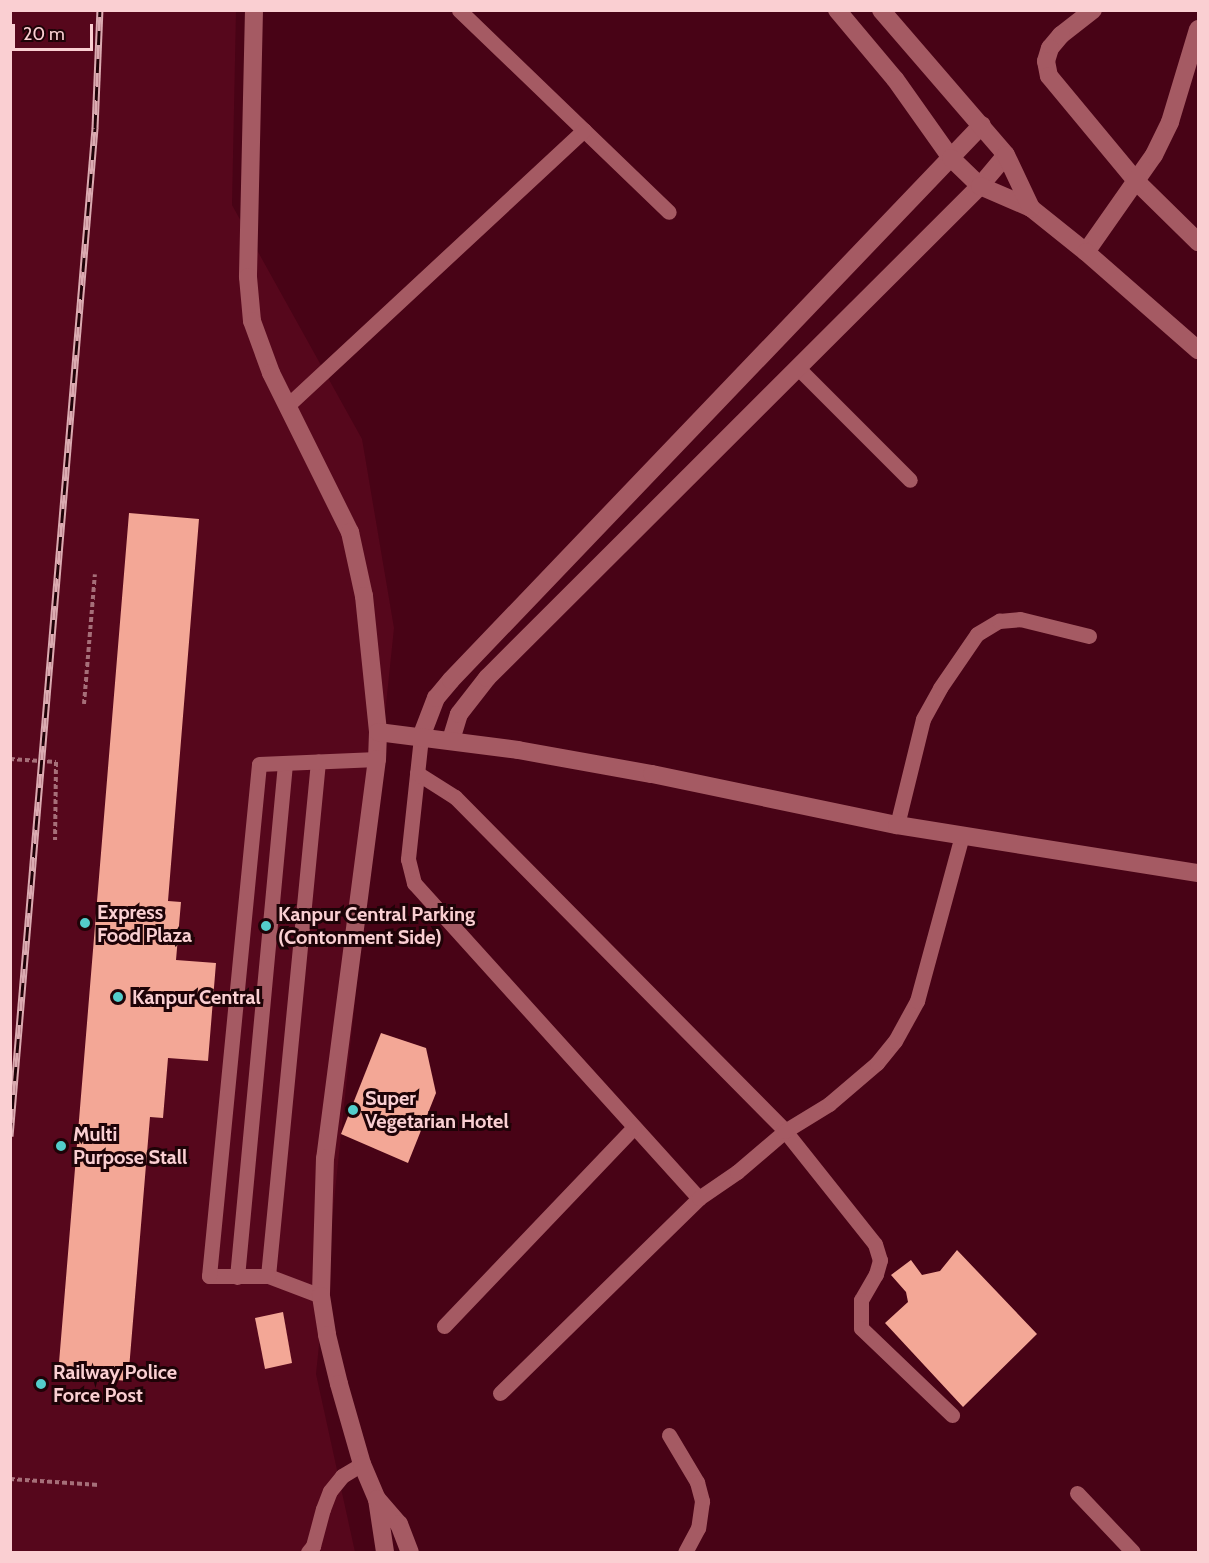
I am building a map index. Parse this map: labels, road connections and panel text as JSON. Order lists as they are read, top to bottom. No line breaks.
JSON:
{"places":["Express Food Plaza","Kanpur Central Parking (Contonment Side)","Kanpur Central","Super Vegetarian Hotel","Multi Purpose Stall","Railway Police Force Post"],"scale_bar":"20 m"}
